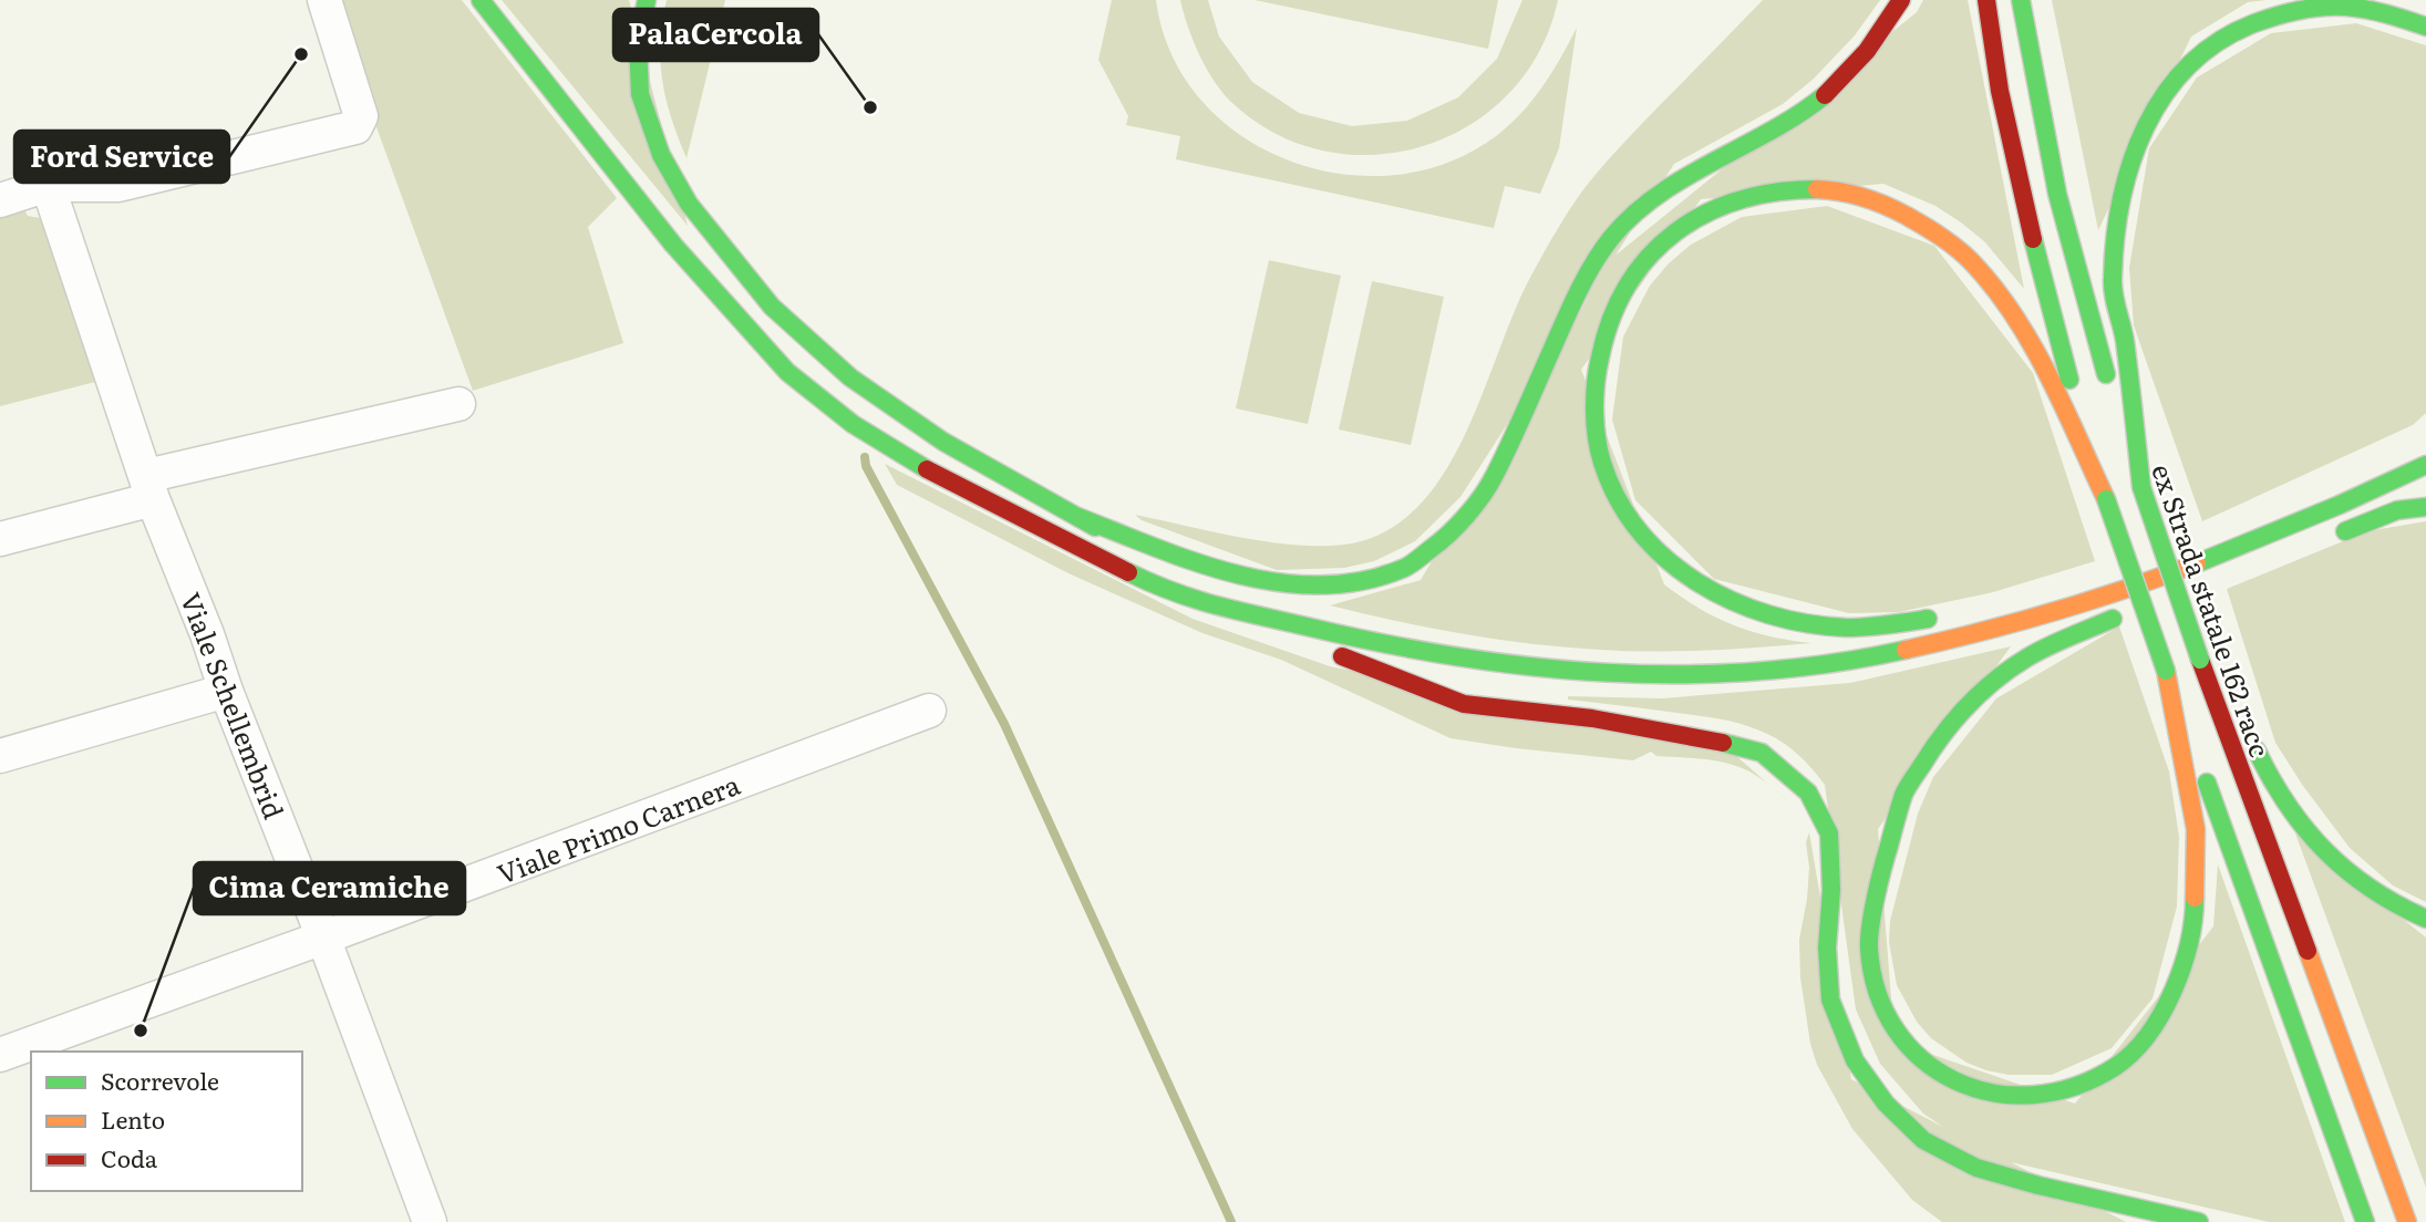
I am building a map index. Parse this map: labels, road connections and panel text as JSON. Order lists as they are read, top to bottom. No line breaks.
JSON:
{"streets":{"main road":["ex Strada statale 162 racc"],"street":["Viale Schellembrid","Viale Primo Carnera"]},"crossings":[["Viale Schellembrid","Viale Primo Carnera"]],"places":["Ford Service","PalaCercola","Cima Ceramiche"],"legend":["Scorrevole","Lento","Coda"]}
